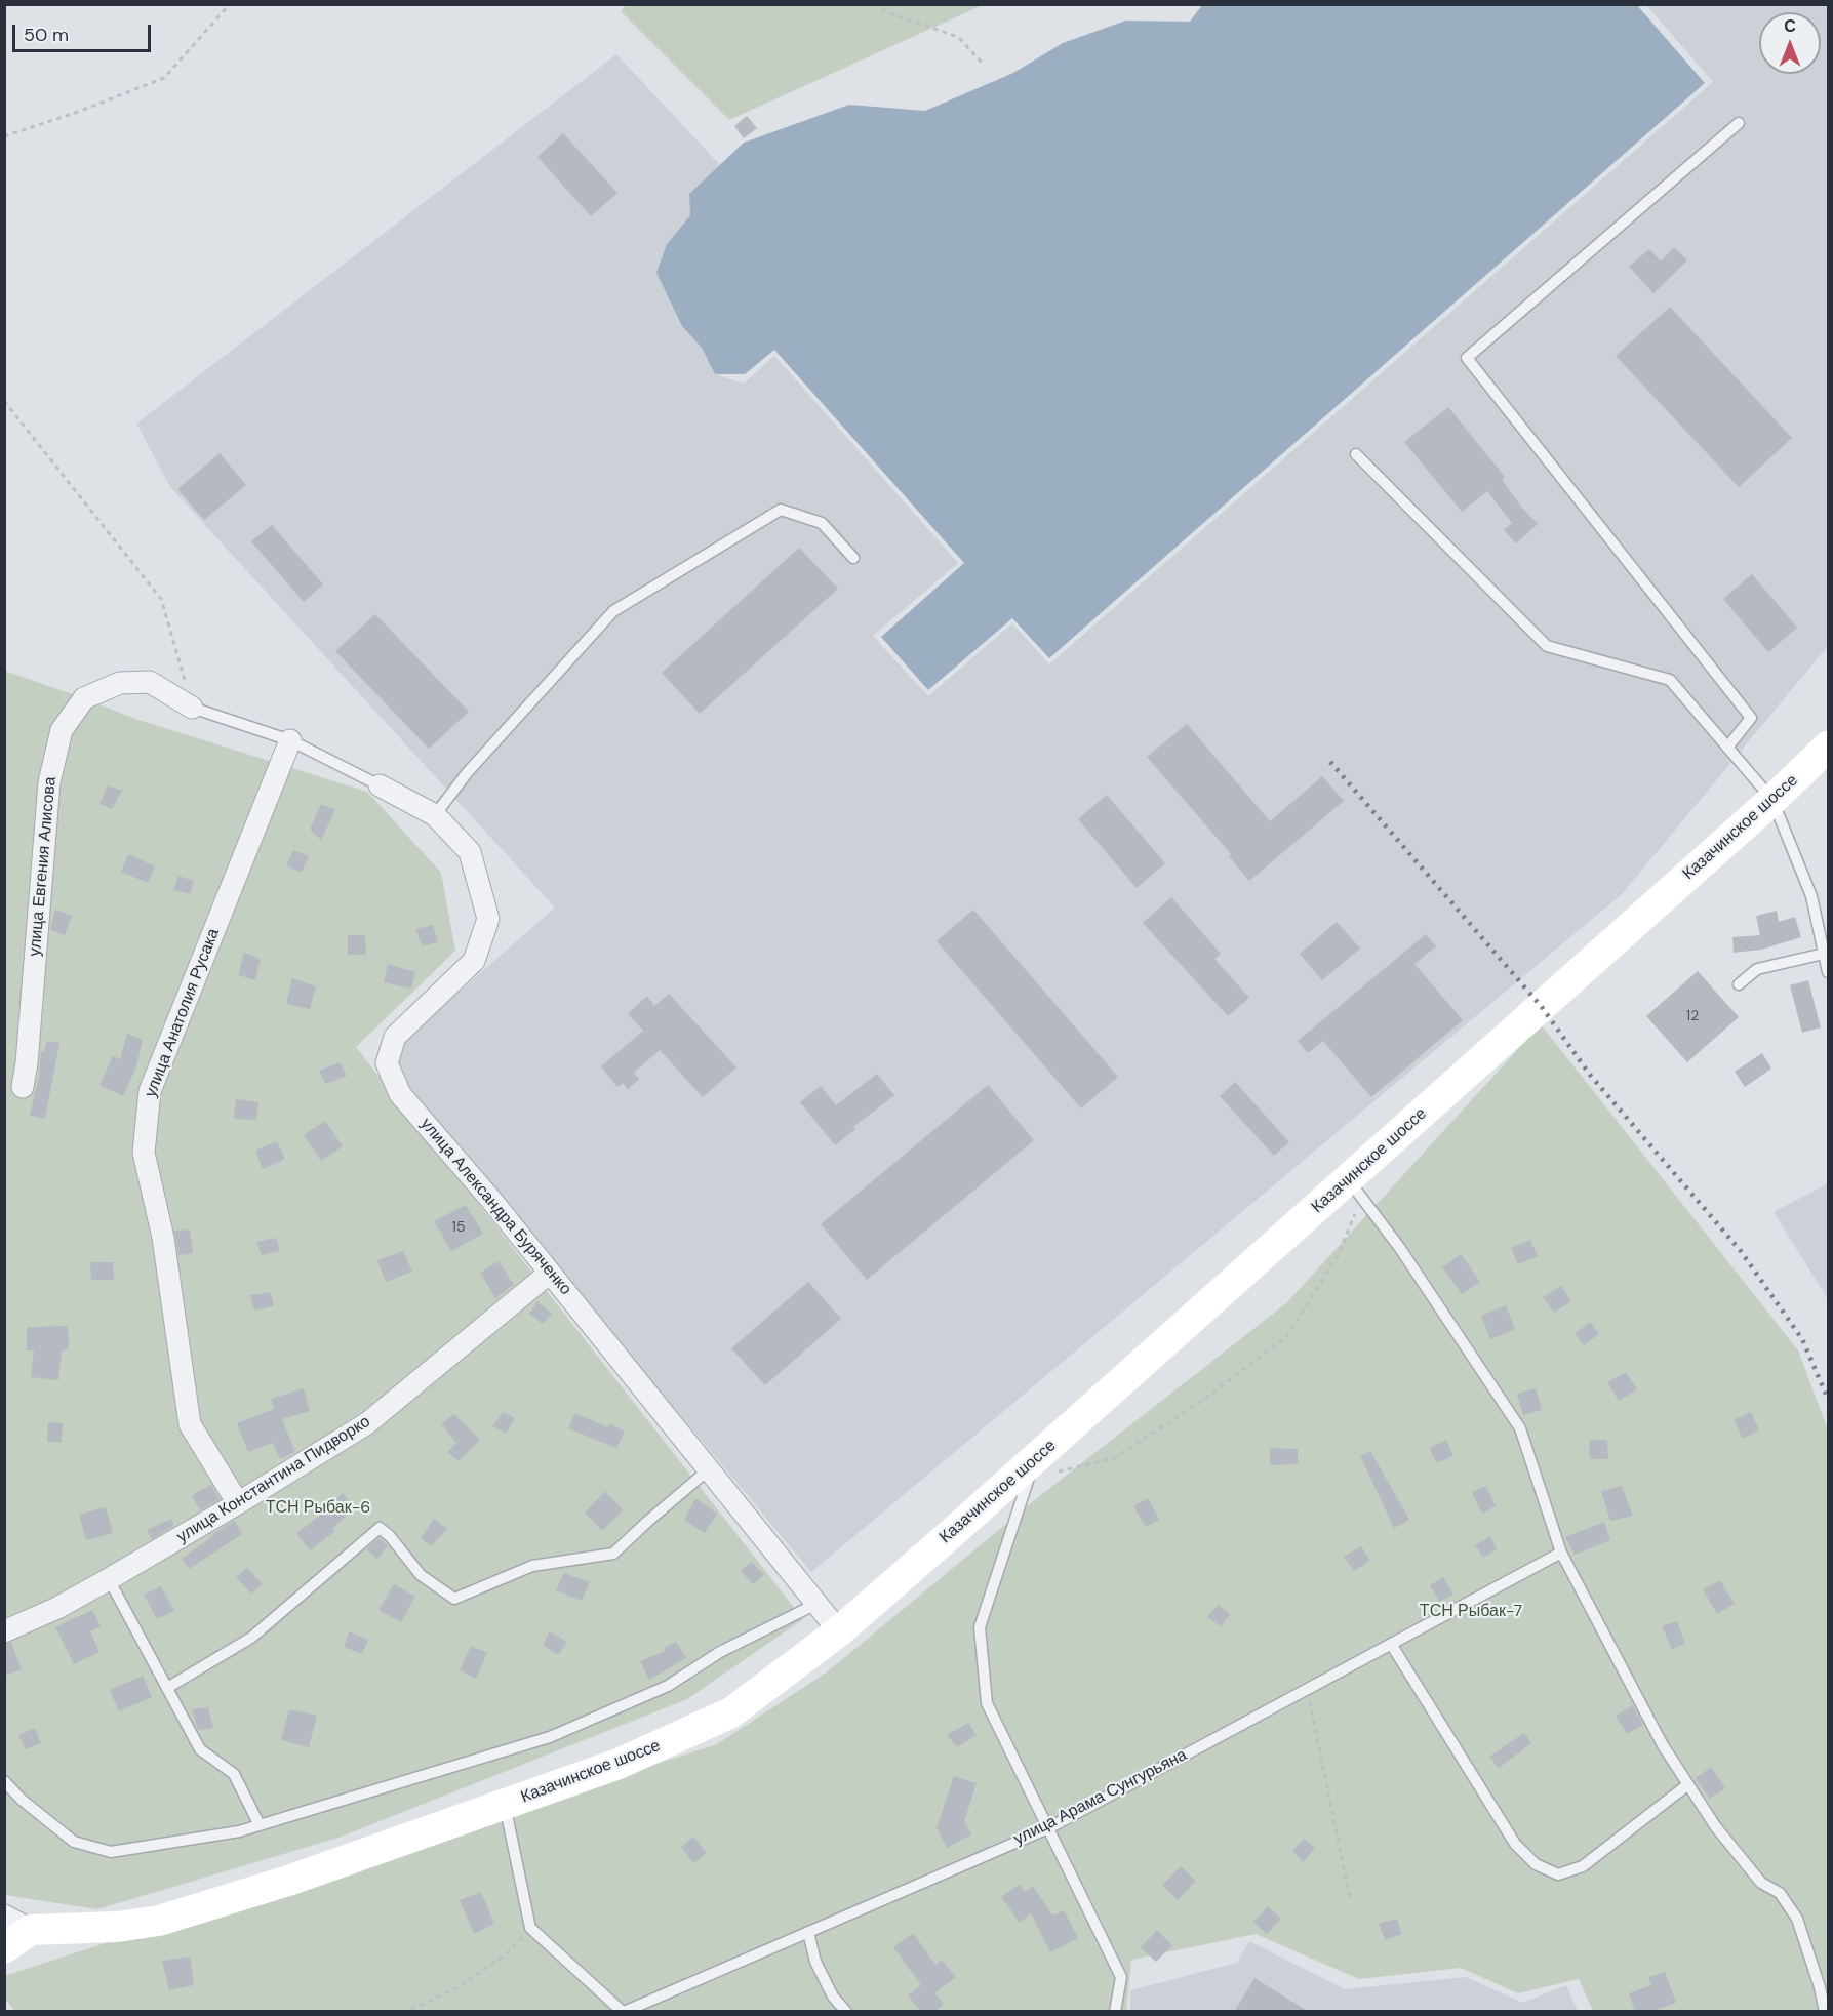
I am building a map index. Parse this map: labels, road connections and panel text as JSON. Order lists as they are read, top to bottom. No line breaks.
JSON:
{"streets":{"main road":["Казачинское шоссе"],"street":["улица Евгения Алисова","улица Анатолия Русака","улица Александра Буряченко","улица Константина Пидворко"],"lane":["улица Арама Сунгурьяна"]},"crossings":[["Казачинское шоссе","улица Александра Буряченко"],["улица Анатолия Русака","улица Константина Пидворко"],["улица Александра Буряченко","улица Константина Пидворко"]],"parks":["ТСН Рыбак-6","ТСН Рыбак-7"],"house_numbers":["12","15"],"scale_bar":"50 m","north":"top"}
